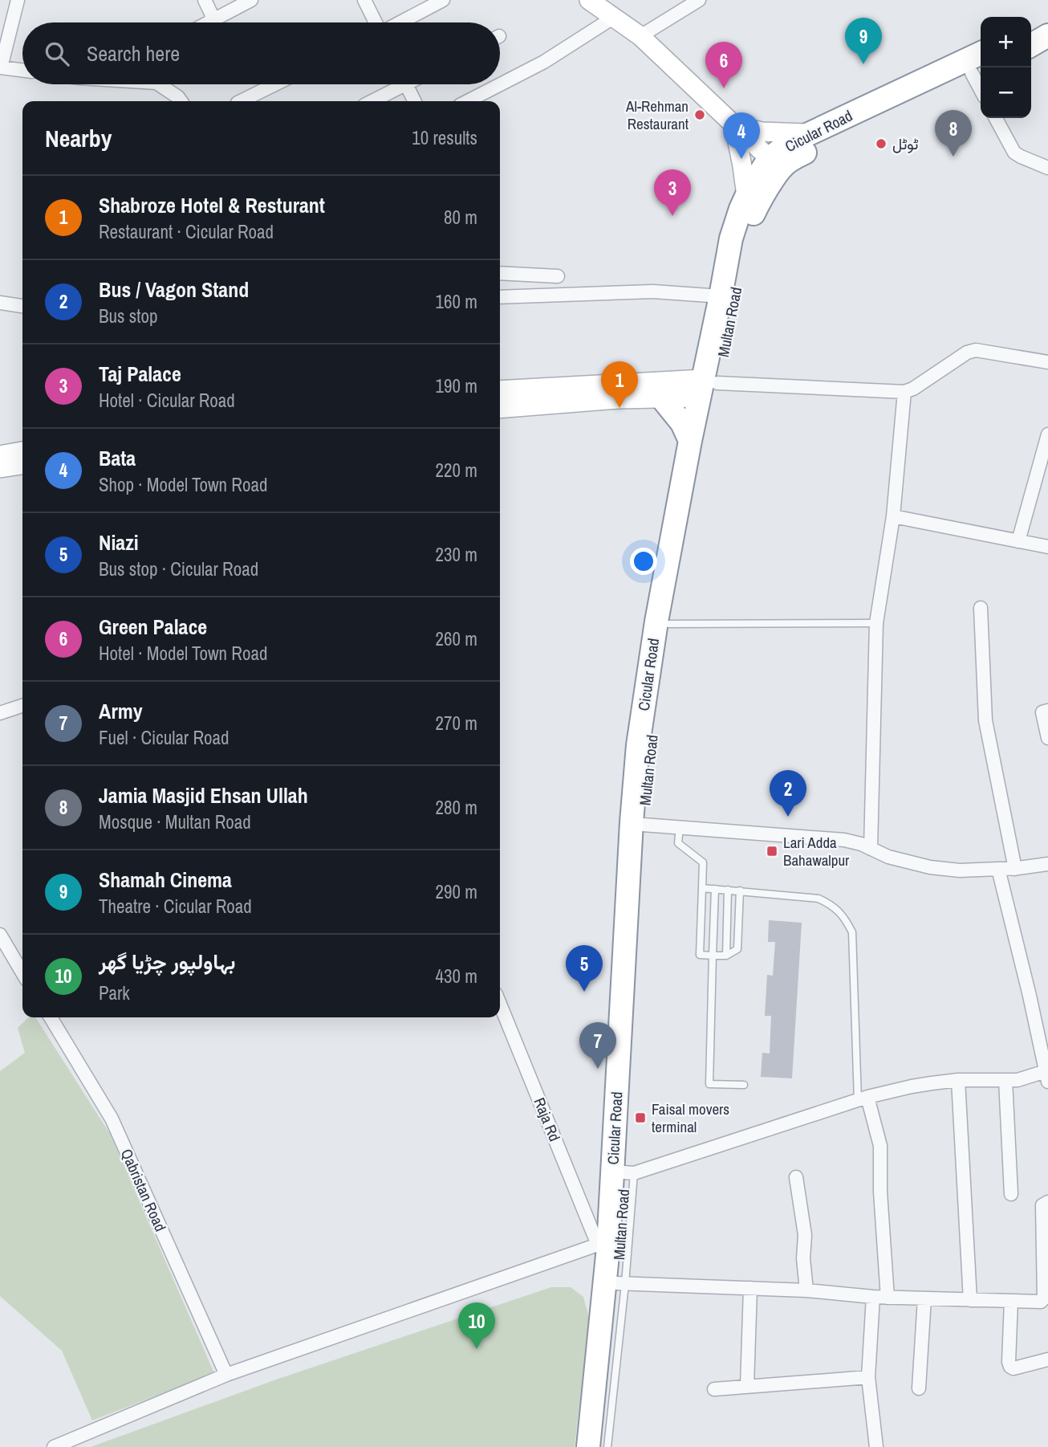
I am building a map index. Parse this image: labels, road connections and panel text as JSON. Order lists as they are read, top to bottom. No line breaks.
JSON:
{"streets":{"highway":["Cicular Road","Multan Road"],"street":["Raja Rd","Qabristan Road"]},"crossings":[["Cicular Road","Multan Road"],["Cicular Road","Raja Rd"],["Multan Road","Raja Rd"]],"places":{"other":["Al-Rehman Restaurant","ٹوٹل"],"transit":["Lari Adda Bahawalpur","Faisal movers terminal"]},"page":{"map_buttons":["+","−"],"pins":["9","6","8","4","3","1","2","5","7","10"],"search":"Search here","heading":["Nearby","10 results"],"list":[{"mark":"1","name":"Shabroze Hotel & Resturant","note":"Restaurant · Cicular Road","value":"80 m"},{"mark":"2","name":"Bus / Vagon Stand","note":"Bus stop","value":"160 m"},{"mark":"3","name":"Taj Palace","note":"Hotel · Cicular Road","value":"190 m"},{"mark":"4","name":"Bata","note":"Shop · Model Town Road","value":"220 m"},{"mark":"5","name":"Niazi","note":"Bus stop · Cicular Road","value":"230 m"},{"mark":"6","name":"Green Palace","note":"Hotel · Model Town Road","value":"260 m"},{"mark":"7","name":"Army","note":"Fuel · Cicular Road","value":"270 m"},{"mark":"8","name":"Jamia Masjid Ehsan Ullah","note":"Mosque · Multan Road","value":"280 m"},{"mark":"9","name":"Shamah Cinema","note":"Theatre · Cicular Road","value":"290 m"},{"mark":"10","name":"بہاولپور چڑیا گھر","note":"Park","value":"430 m"}]}}
